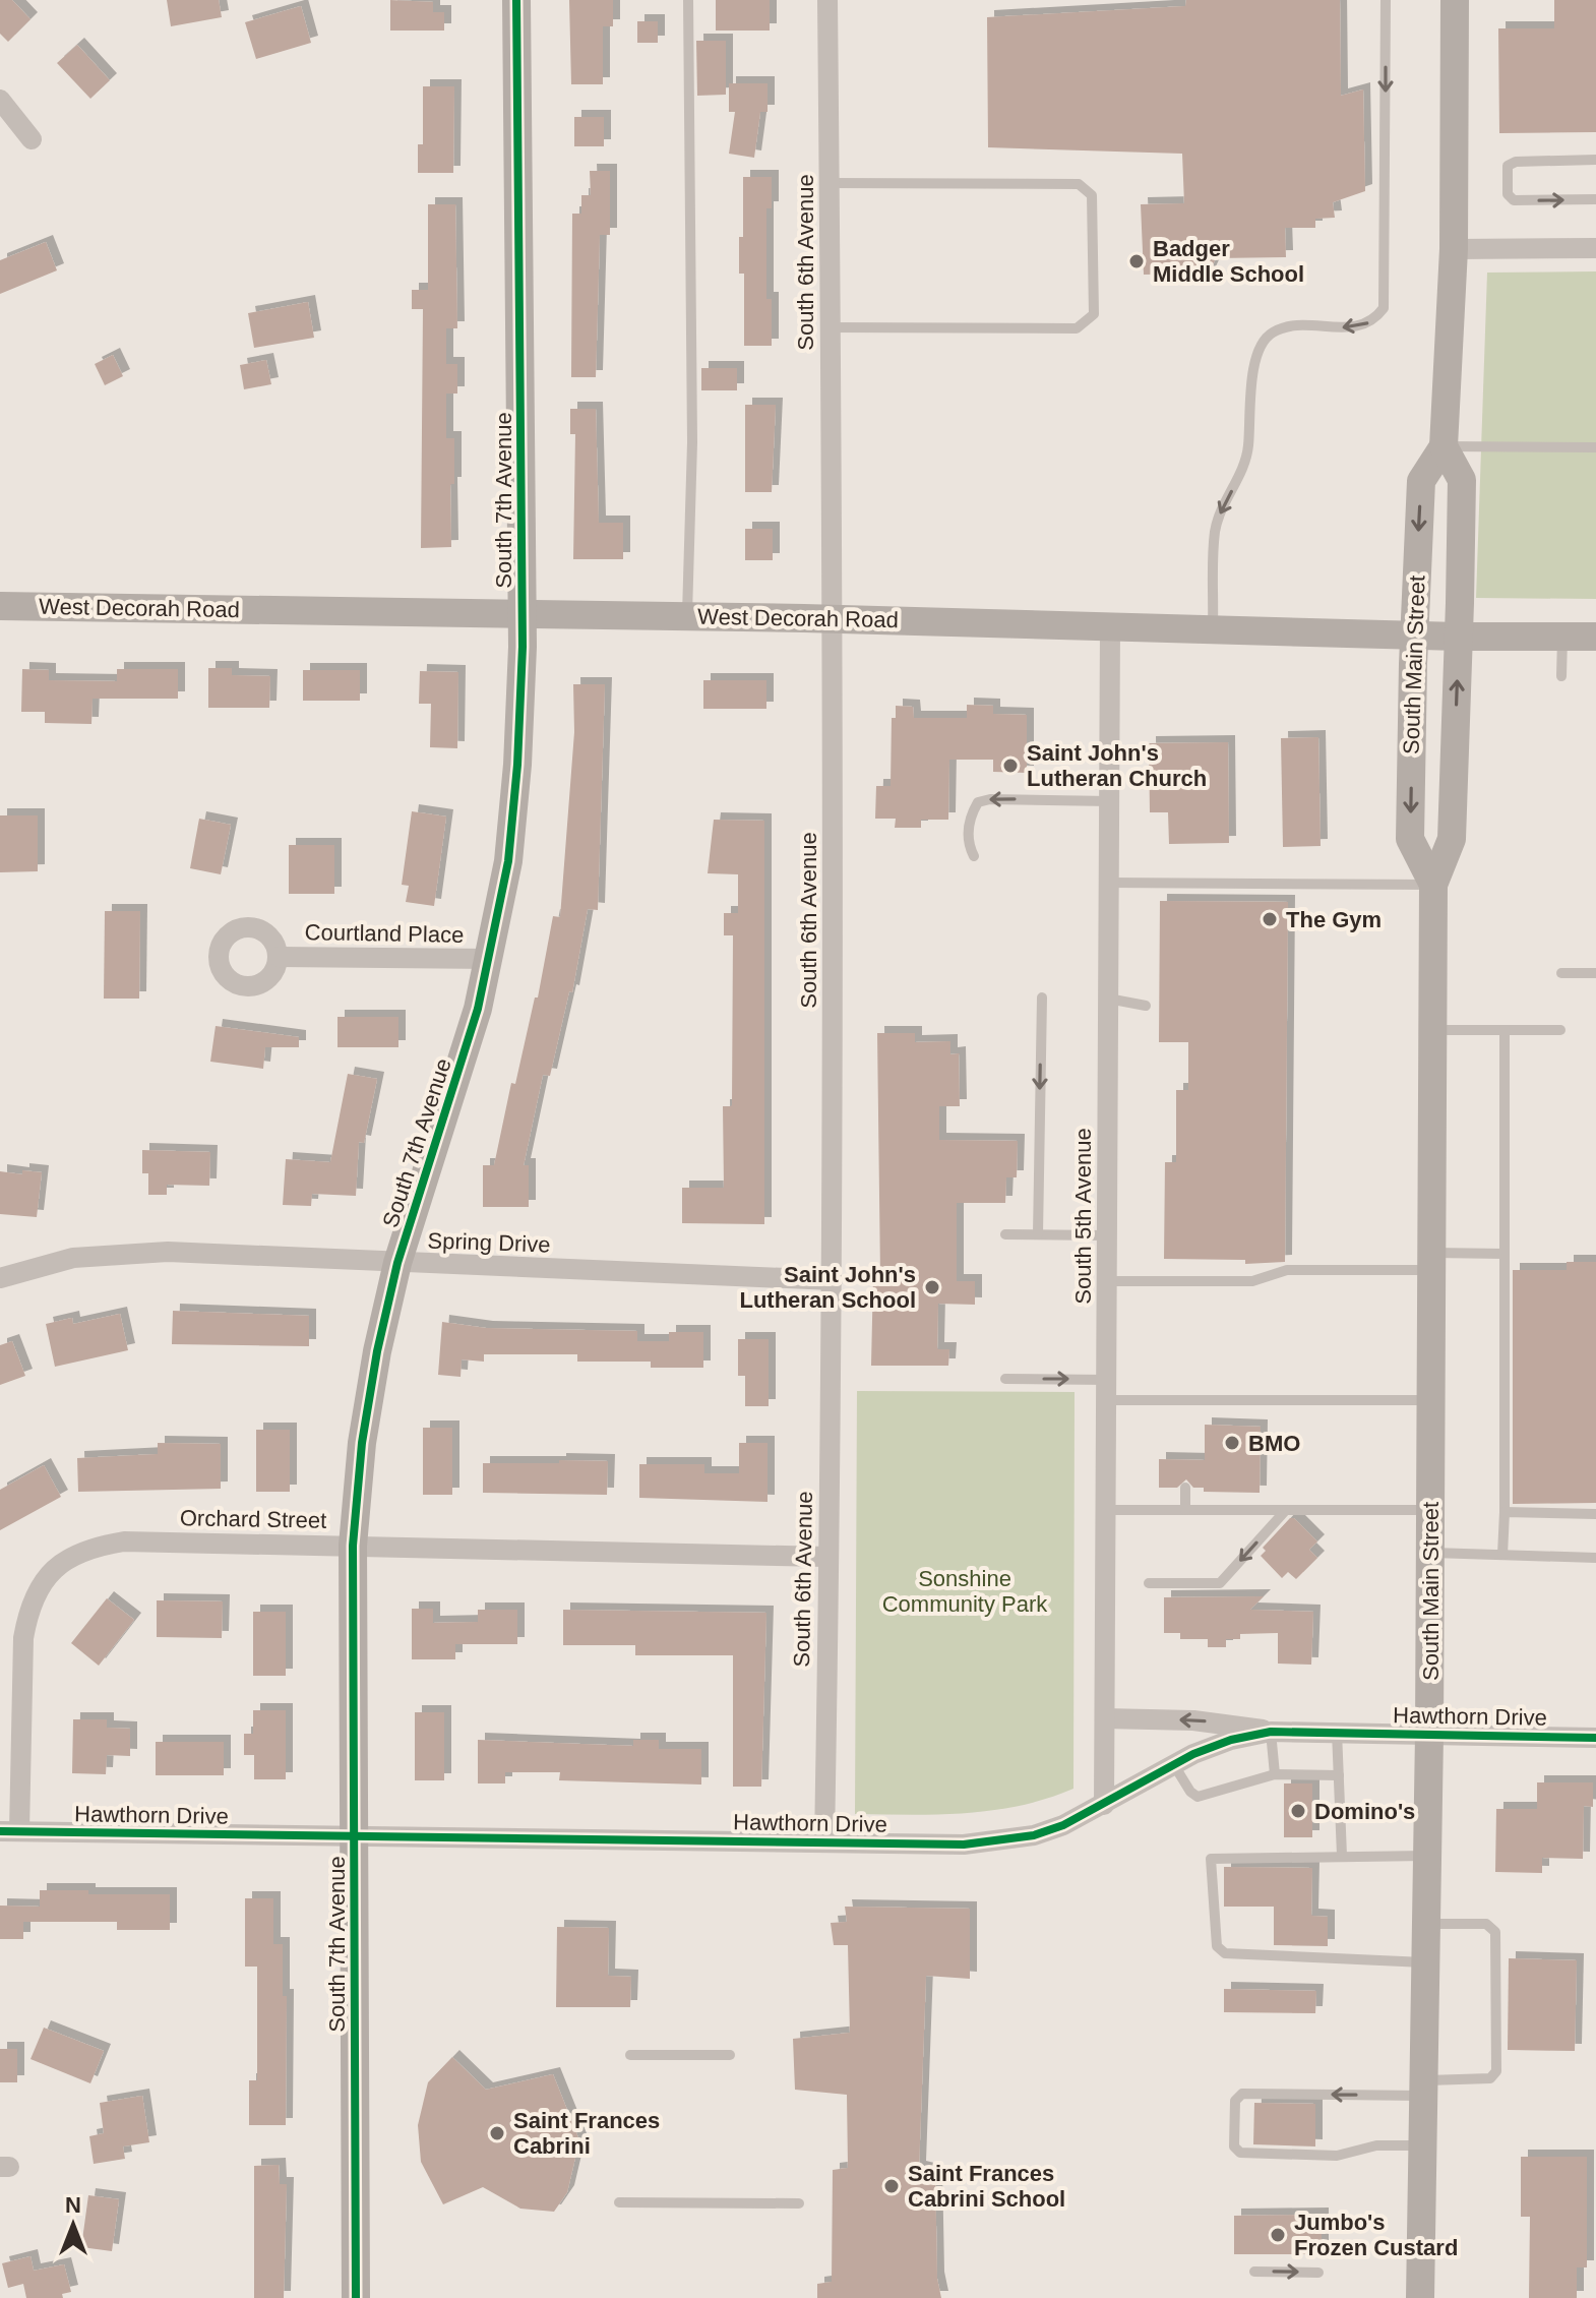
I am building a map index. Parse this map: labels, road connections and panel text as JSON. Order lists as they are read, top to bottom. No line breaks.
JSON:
{"streets":{"street":["South 6th Avenue","South 7th Avenue","West Decorah Road","South Main Street","Courtland Place","South 5th Avenue","Spring Drive","Orchard Street","Hawthorn Drive"]},"crossings":[["South 6th Avenue","West Decorah Road"],["South 6th Avenue","Spring Drive"],["South 6th Avenue","Orchard Street"],["South 6th Avenue","Hawthorn Drive"],["South 7th Avenue","West Decorah Road"],["South 7th Avenue","Courtland Place"],["South 7th Avenue","Spring Drive"],["South 7th Avenue","Orchard Street"],["South 7th Avenue","Hawthorn Drive"],["West Decorah Road","South Main Street"],["West Decorah Road","South 5th Avenue"],["South Main Street","Hawthorn Drive"],["South 5th Avenue","Hawthorn Drive"],["Orchard Street","Hawthorn Drive"]],"parks":["Sonshine Community Park"],"places":["Badger Middle School","Saint John's Lutheran Church","The Gym","Saint John's Lutheran School","BMO","Domino's","Saint Frances Cabrini","Saint Frances Cabrini School","Jumbo's Frozen Custard"],"north":"top"}
